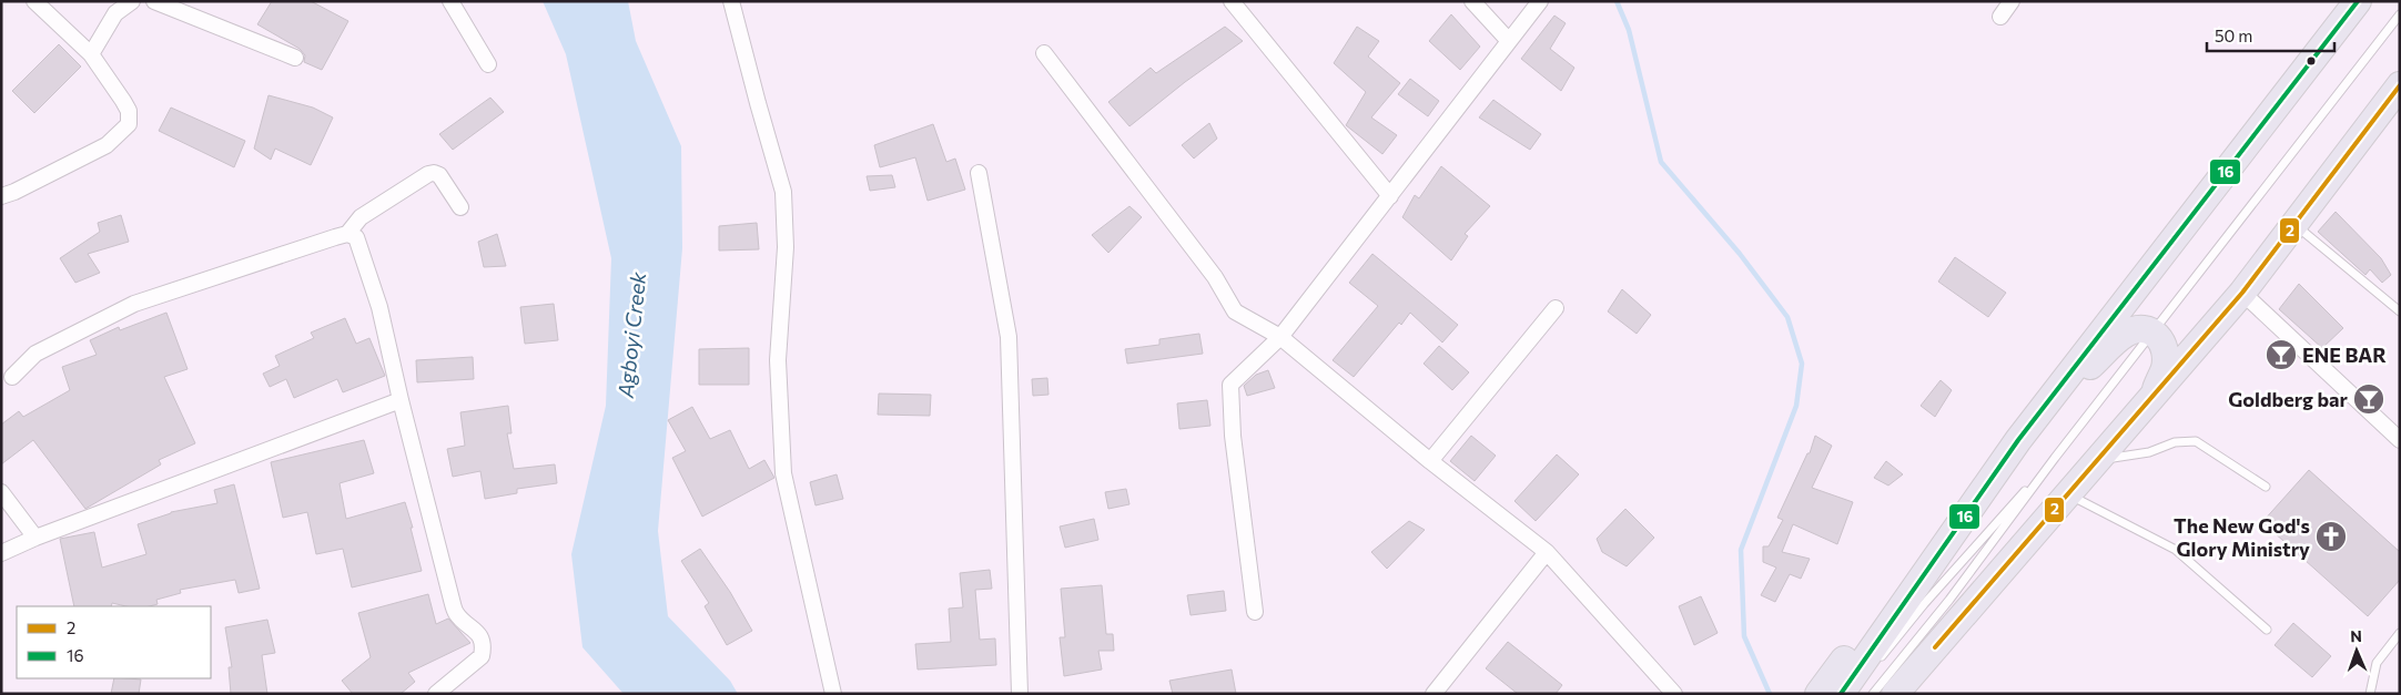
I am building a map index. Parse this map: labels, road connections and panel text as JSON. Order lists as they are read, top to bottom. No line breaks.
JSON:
{"water":["Agboyi Creek"],"places":{"bar":["ENE BAR","Goldberg bar"],"church":["The New God's Glory Ministry"]},"lines":["transit line 16","transit line 2"],"legend":["2","16"],"scale_bar":"50 m","north":"top"}
